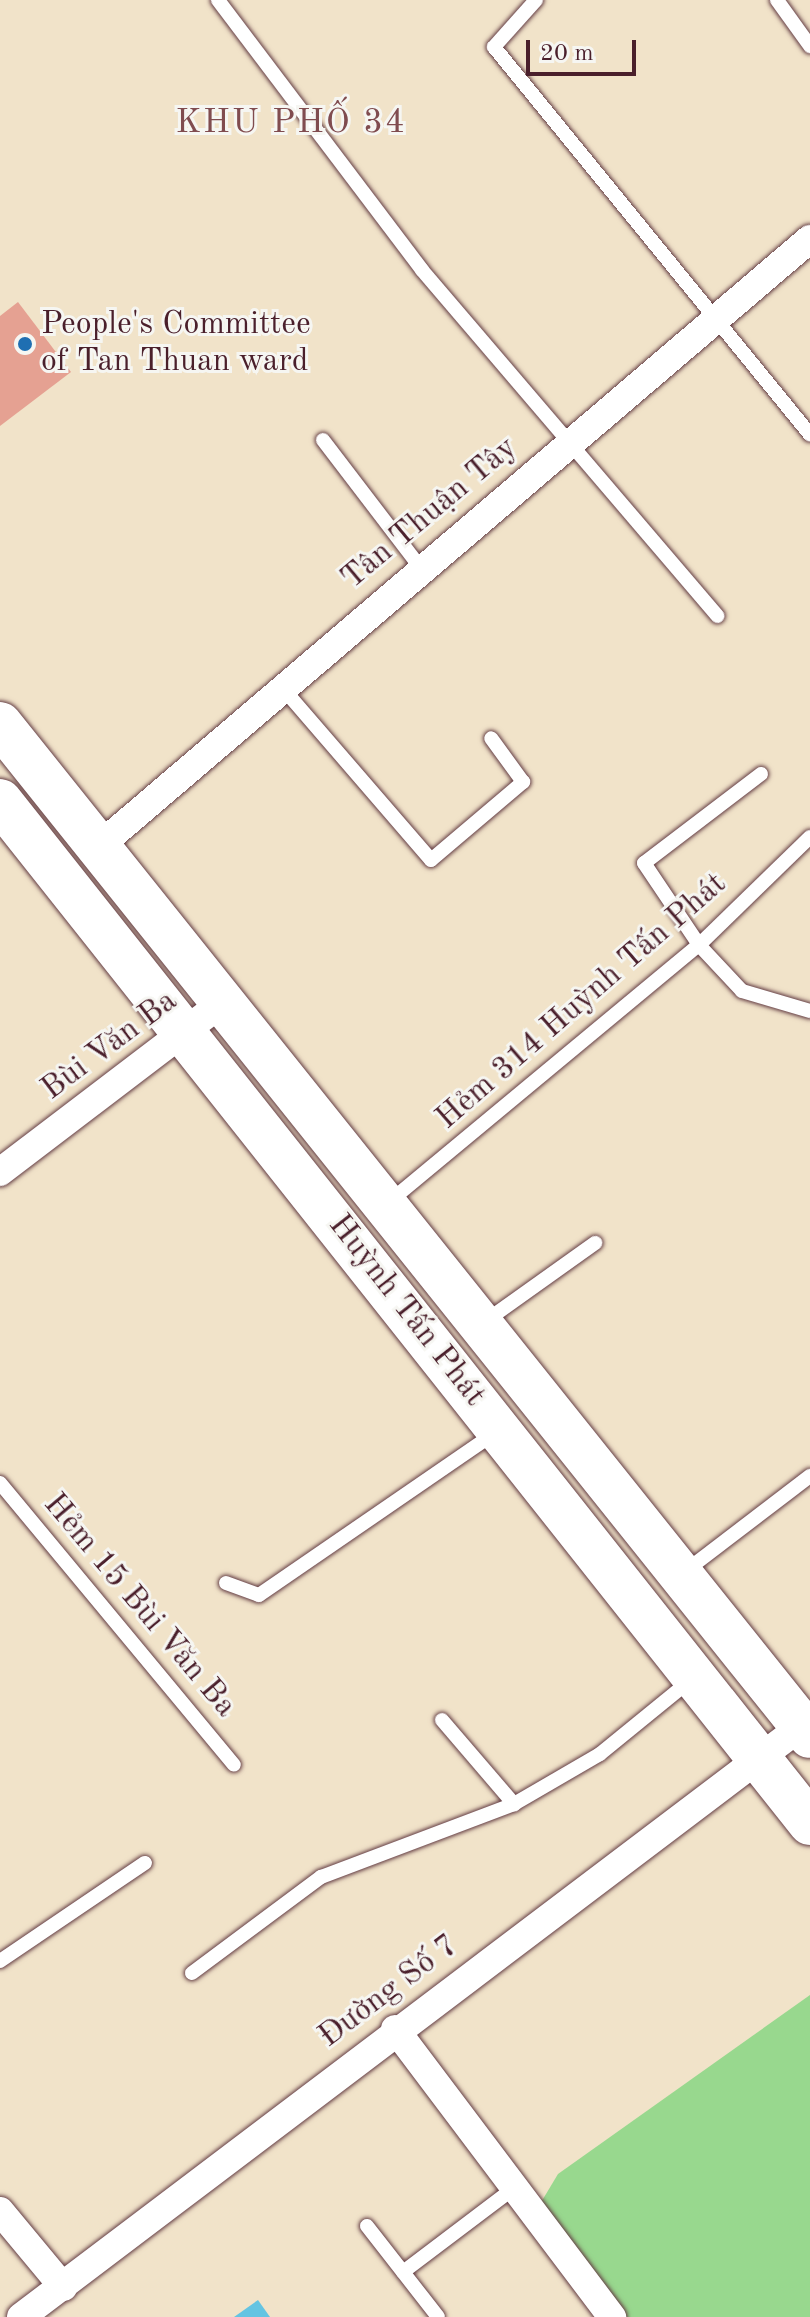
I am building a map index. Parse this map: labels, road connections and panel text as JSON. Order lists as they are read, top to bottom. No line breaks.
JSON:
{"streets":{"main road":["Huỳnh Tấn Phát"],"street":["Tân Thuận Tây","Bùi Văn Ba","Đường Số 7"],"lane":["Hẻm 314 Huỳnh Tấn Phát","Hẻm 15 Bùi Văn Ba"]},"crossings":[["Tân Thuận Tây","Huỳnh Tấn Phát"],["Hẻm 314 Huỳnh Tấn Phát","Huỳnh Tấn Phát"],["Bùi Văn Ba","Huỳnh Tấn Phát"],["Huỳnh Tấn Phát","Đường Số 7"]],"districts":["KHU PHỐ 34"],"places":["People's Committee of Tan Thuan ward"],"scale_bar":"20 m"}
